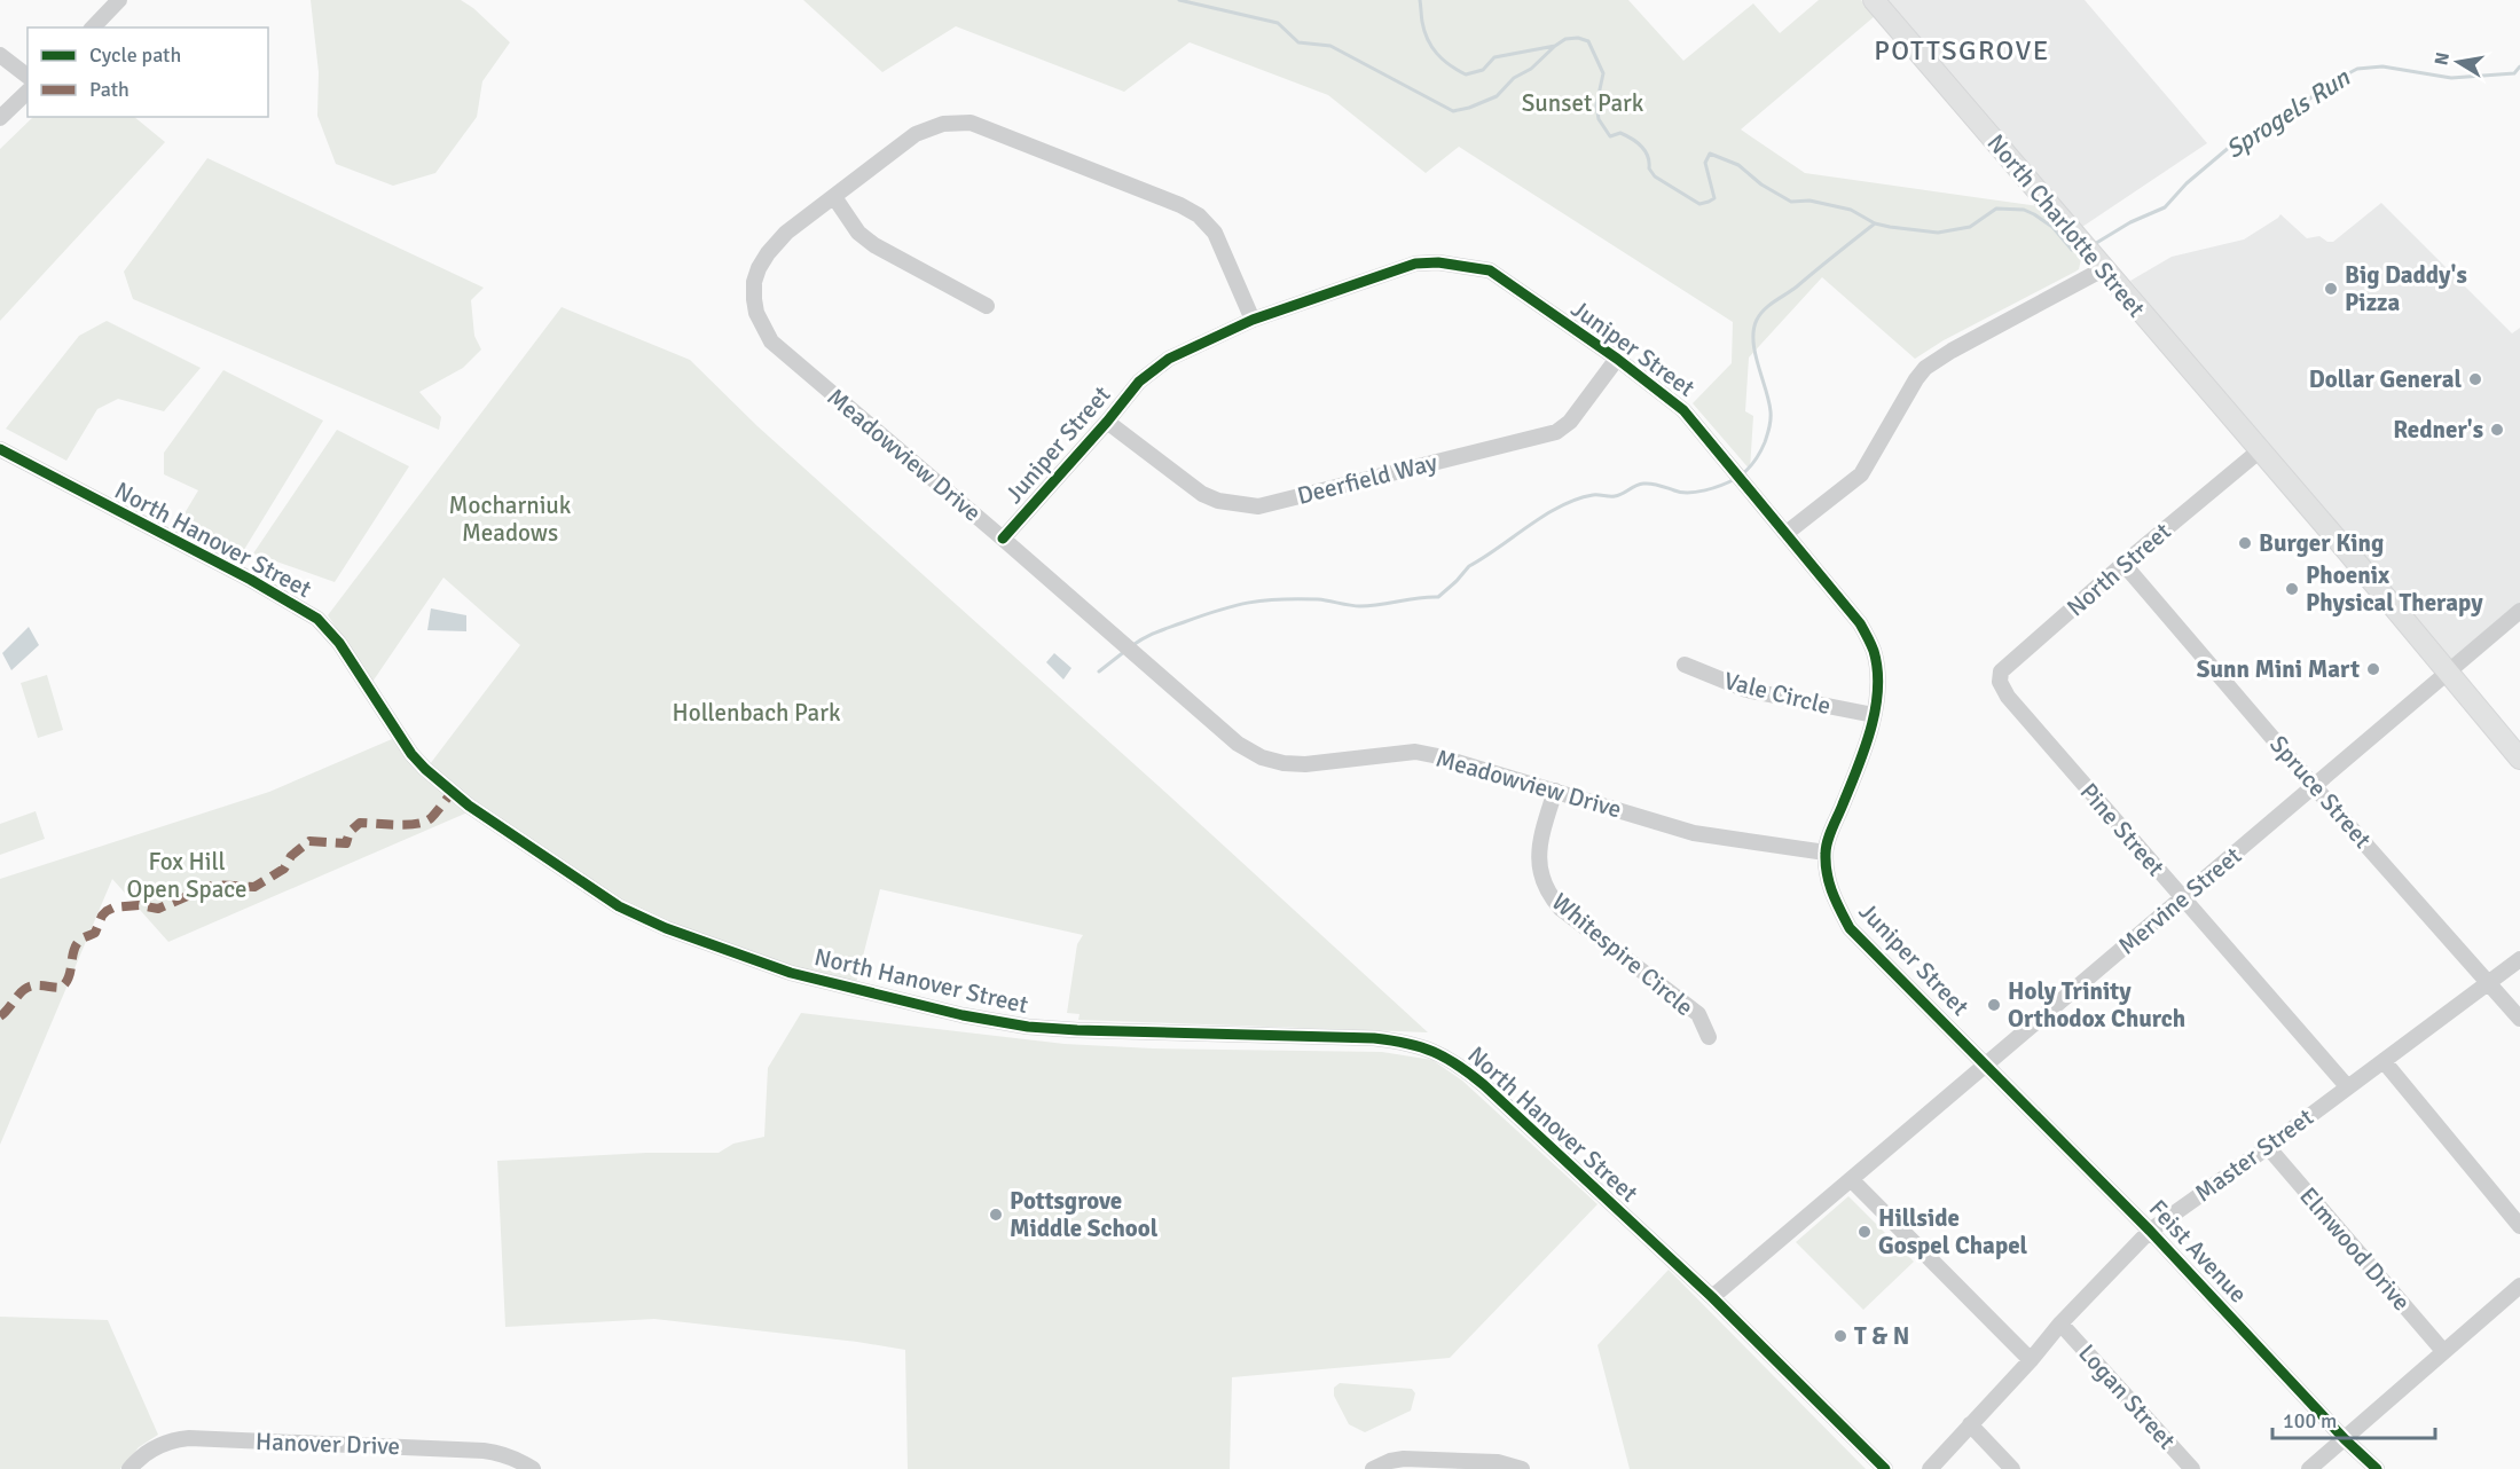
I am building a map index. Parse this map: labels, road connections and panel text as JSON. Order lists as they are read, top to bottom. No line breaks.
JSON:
{"streets":{"main road":["North Charlotte Street"],"street":["Juniper Street","Meadowview Drive","Deerfield Way","North Hanover Street","North Street","Vale Circle","Spruce Street","Pine Street","Mervine Street","Whitespire Circle","Master Street","Elmwood Drive","Feist Avenue","Logan Street","Hanover Drive"]},"crossings":[["North Charlotte Street","North Street"],["North Charlotte Street","Mervine Street"],["Juniper Street","Meadowview Drive"],["Juniper Street","Deerfield Way"],["Juniper Street","Vale Circle"],["Juniper Street","Mervine Street"],["Juniper Street","Feist Avenue"],["Meadowview Drive","Whitespire Circle"],["North Hanover Street","Mervine Street"],["North Street","Spruce Street"],["North Street","Pine Street"],["Spruce Street","Mervine Street"],["Spruce Street","Master Street"],["Pine Street","Mervine Street"],["Pine Street","Master Street"],["Mervine Street","Feist Avenue"],["Master Street","Elmwood Drive"],["Master Street","Feist Avenue"],["Master Street","Logan Street"]],"districts":["POTTSGROVE"],"water":["Sprogels Run"],"parks":["Sunset Park","Mocharniuk Meadows","Hollenbach Park","Fox Hill Open Space"],"places":["Big Daddy's Pizza","Dollar General","Redner's","Burger King","Phoenix Physical Therapy","Sunn Mini Mart","Holy Trinity Orthodox Church","Pottsgrove Middle School","Hillside Gospel Chapel","T & N"],"legend":["Cycle path","Path"],"scale_bar":"100 m","north":"left"}
